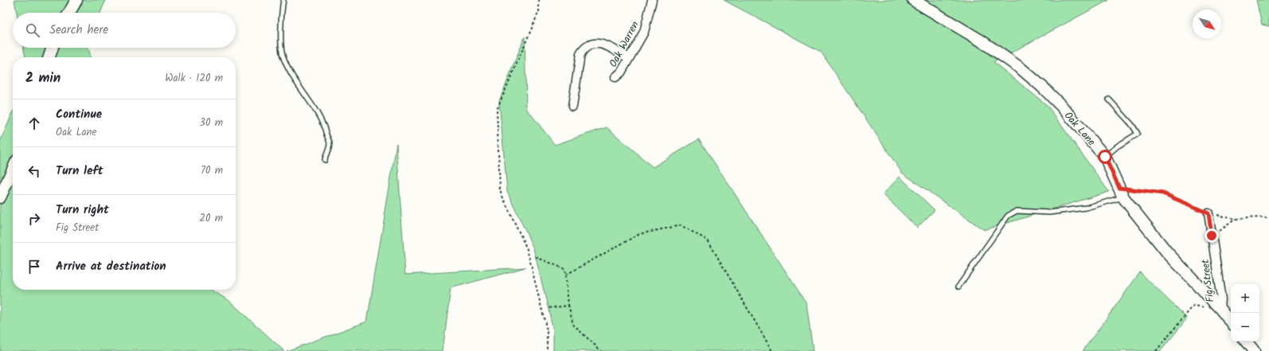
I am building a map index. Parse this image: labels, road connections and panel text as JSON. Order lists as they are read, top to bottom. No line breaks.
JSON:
{"streets":{"street":["Oak Warren","Oak Lane","Fig Street"]},"crossings":[["Oak Lane","Fig Street"]],"north":"bottom right","page":{"search":"Search here","heading":["2 min","Walk · 120 m"],"list":[["Continue","Oak Lane","30 m"],["Turn left","70 m"],["Turn right","Fig Street","20 m"],"Arrive at destination"],"map_buttons":["+","−"]}}
